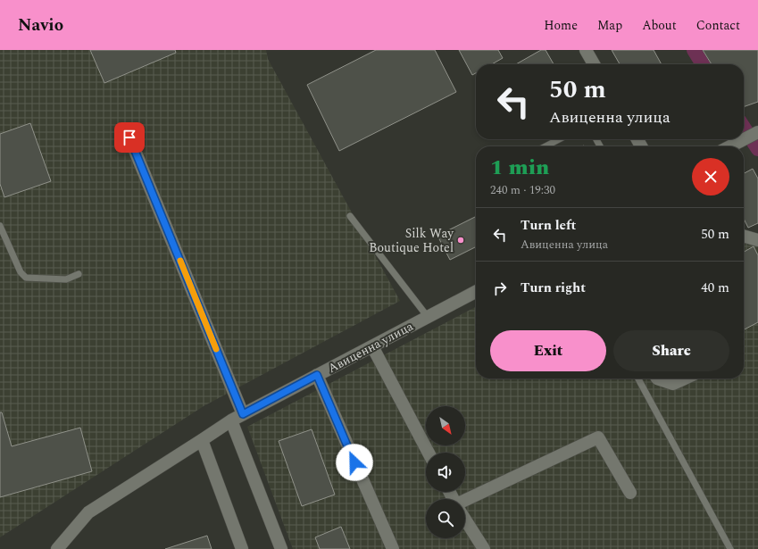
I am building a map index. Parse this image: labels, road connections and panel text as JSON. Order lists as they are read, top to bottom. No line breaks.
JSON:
{"streets":{"street":["Авиценна улица"]},"places":["Silk Way Boutique Hotel"],"north":"bottom right","page":{"header":"Navio","nav":["Home","Map","About","Contact"],"turn":["50 m","Авиценна улица"],"heading":["1 min","240 m · 19:30"],"list":[{"name":"Turn left","note":"Авиценна улица","value":"50 m"},{"name":"Turn right","value":"40 m"}],"buttons":["Exit","Share"]}}
